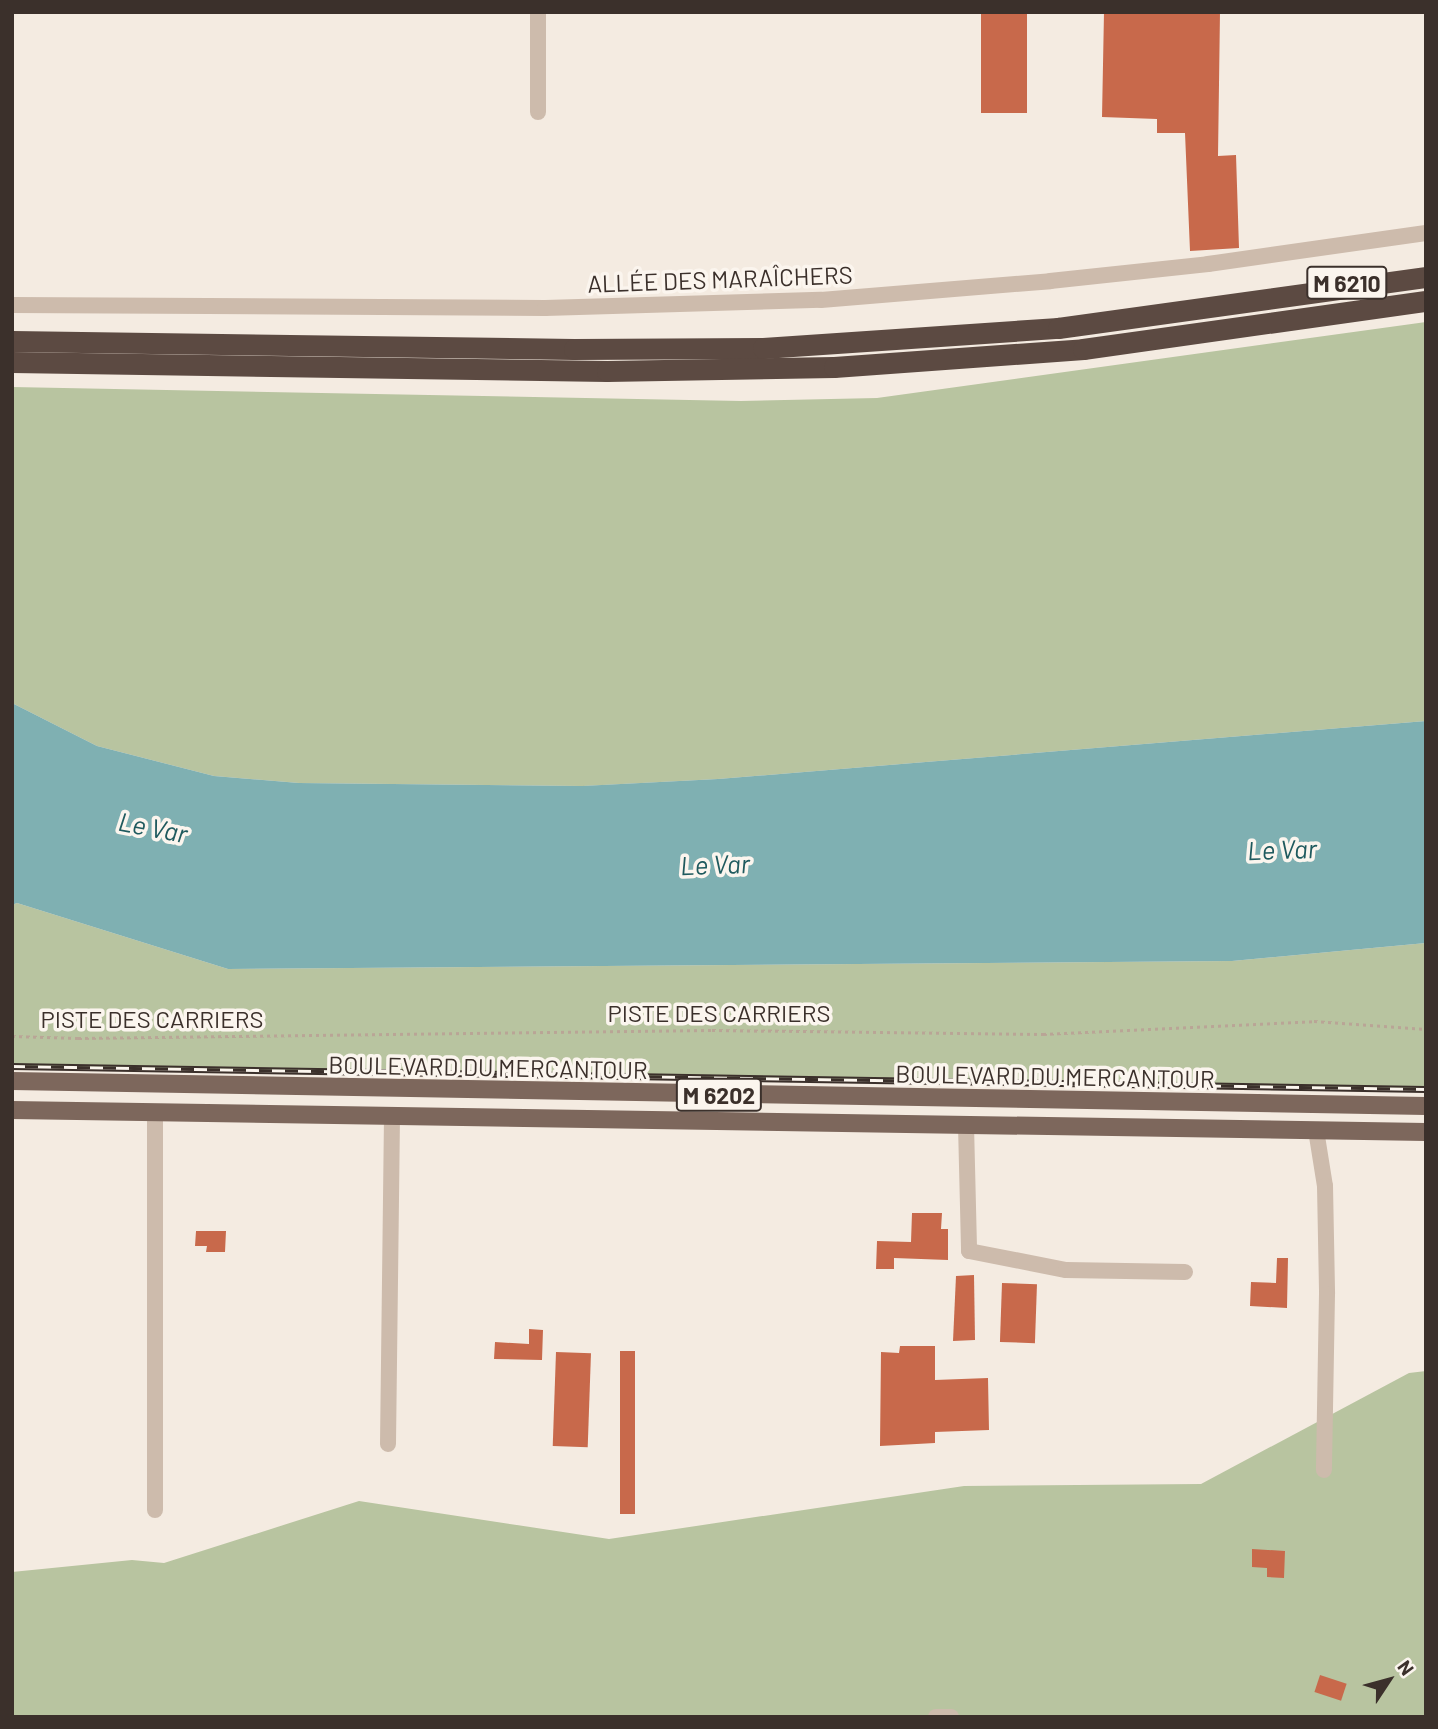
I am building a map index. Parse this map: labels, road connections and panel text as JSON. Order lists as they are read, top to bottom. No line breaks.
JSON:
{"streets":{"highway":["M 6210"],"main road":["BOULEVARD DU MERCANTOUR","M 6202"],"street":["ALLÉE DES MARAÎCHERS"],"path":["PISTE DES CARRIERS"]},"water":["Le Var"],"north":"top right"}
